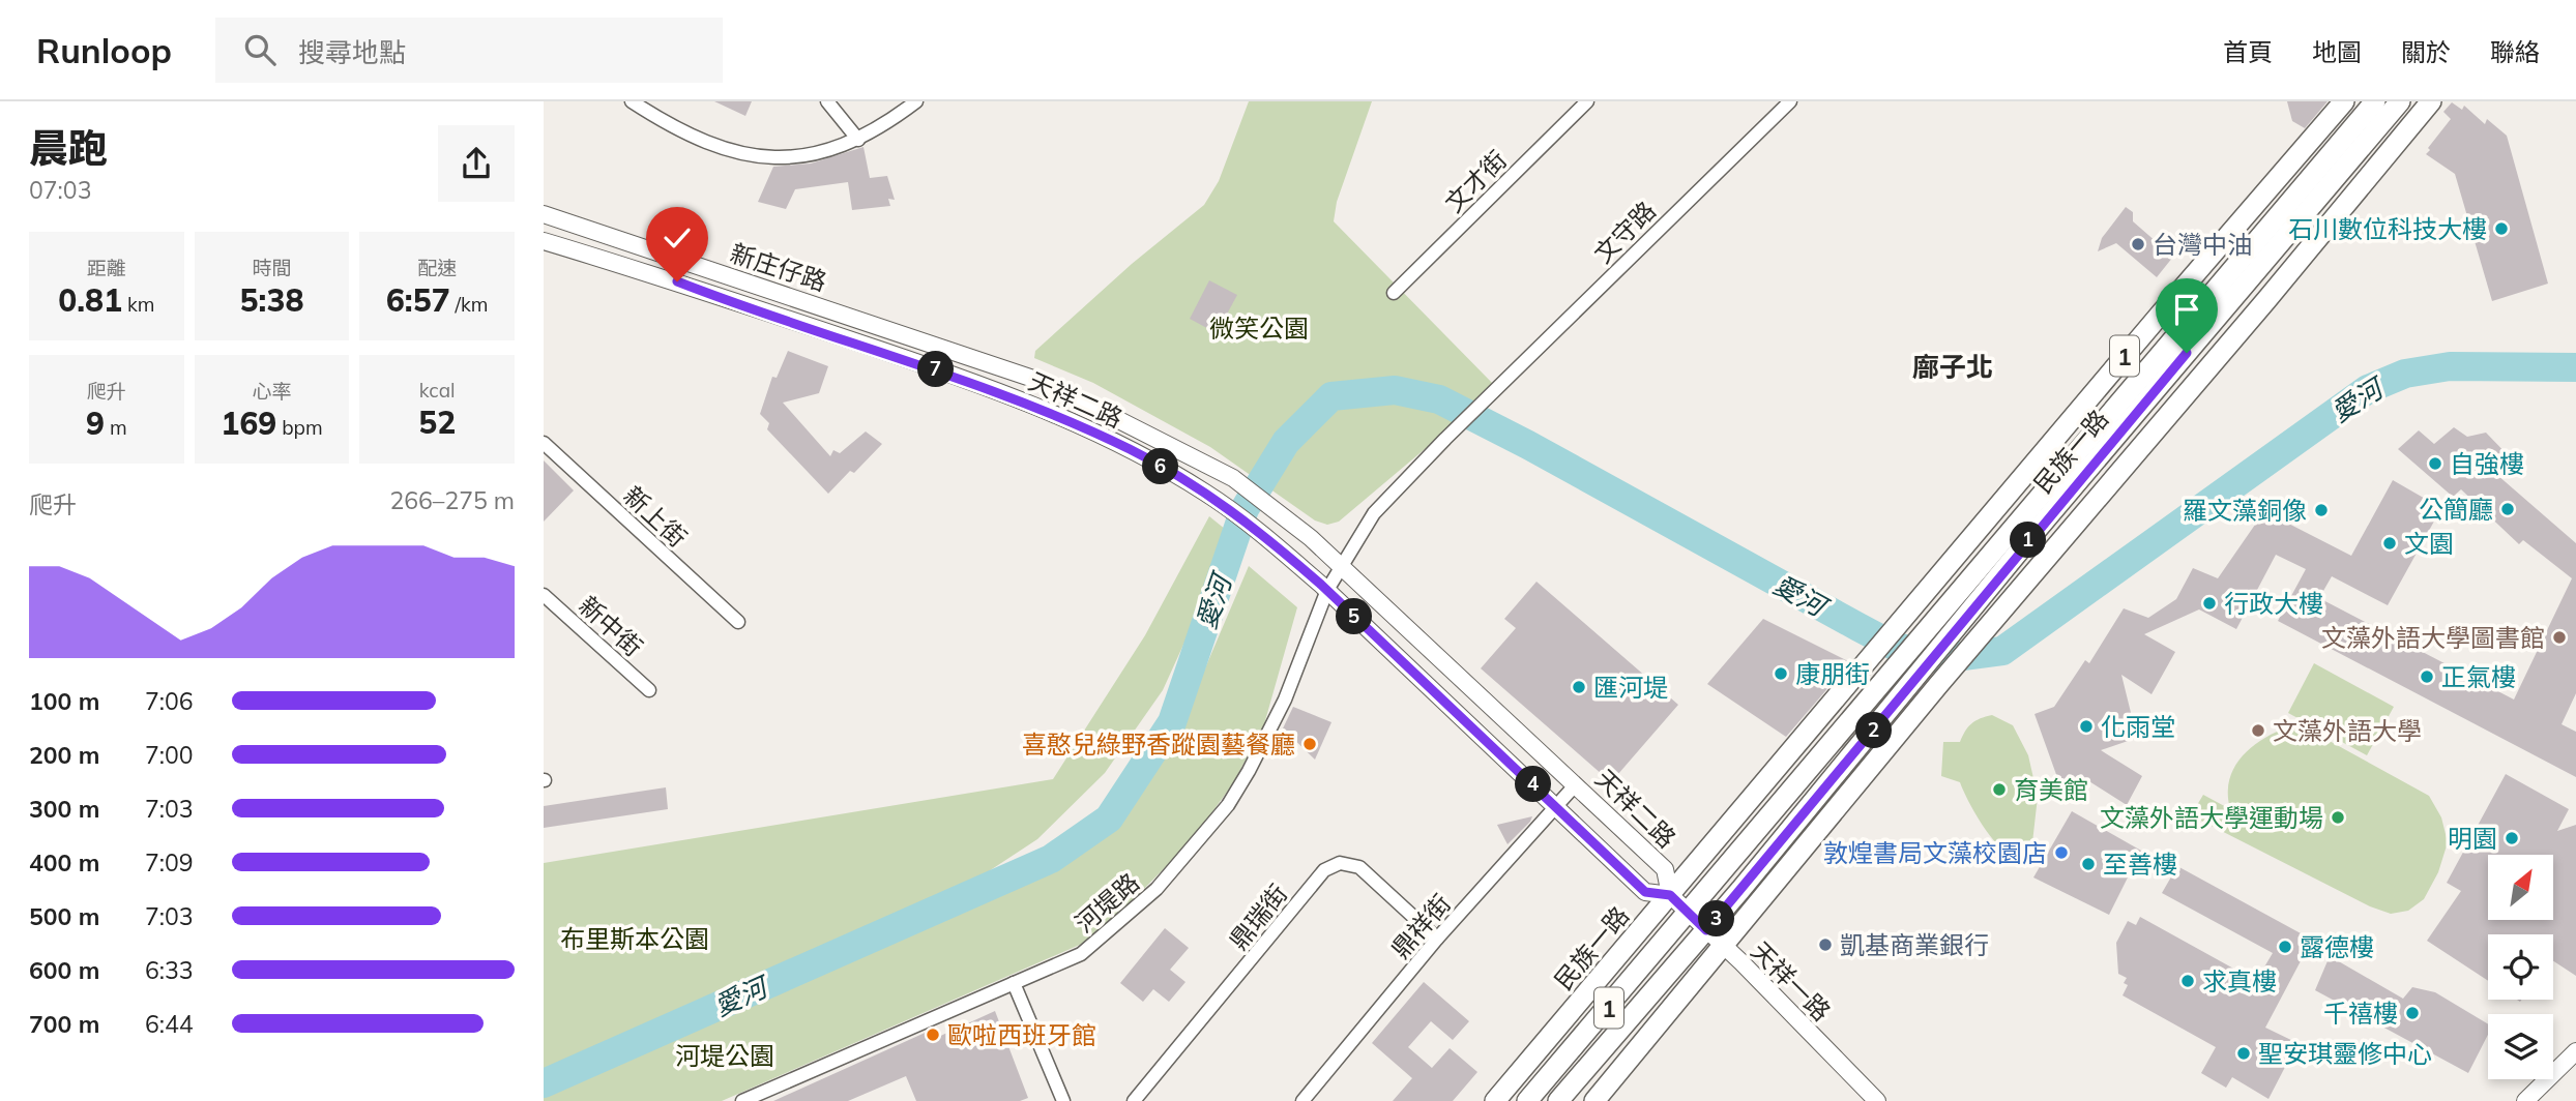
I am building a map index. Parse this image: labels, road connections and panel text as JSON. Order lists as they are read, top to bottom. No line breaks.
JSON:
{"streets":{"main road":["1","民族一路"],"street":["文才街","文守路","新庄仔路","天祥二路","新上街","新中街","河堤路","鼎瑞街","鼎祥街","天祥一路"]},"crossings":[["文守路","天祥二路"],["文守路","河堤路"],["新庄仔路","天祥二路"],["1","民族一路"],["1","天祥一路"],["天祥二路","民族一路"],["天祥二路","河堤路"],["天祥二路","鼎祥街"],["天祥二路","天祥一路"],["民族一路","天祥一路"],["鼎瑞街","鼎祥街"]],"districts":["廍子北"],"water":["愛河"],"parks":["微笑公園","布里斯本公園","河堤公園"],"places":["石川數位科技大樓","台灣中油","自強樓","公簡廳","羅文藻銅像","文園","行政大樓","文藻外語大學圖書館","康朋街","正氣樓","匯河堤","化雨堂","文藻外語大學","喜憨兒綠野香蹤園藝餐廳","育美館","文藻外語大學運動場","明園","敦煌書局文藻校園店","至善樓","凱基商業銀行","露德樓","求真樓","千禧樓","歐啦西班牙館","聖安琪靈修中心"],"north":"top right","page":{"header":"Runloop","search":"搜尋地點","nav":["首頁","地圖","關於","聯絡"],"heading":["晨跑","07:03"],"stats":[["距離","0.81 km"],["時間","5:38"],["配速","6:57 /km"],["爬升","9 m"],["心率","169 bpm"],["kcal","52"]],"pins":["7","6","1","5","2","4","3"],"chart":["爬升","266–275 m"],"list":[{"name":"100 m","note":"7:06"},{"name":"200 m","note":"7:00"},{"name":"300 m","note":"7:03"},{"name":"400 m","note":"7:09"},{"name":"500 m","note":"7:03"},{"name":"600 m","note":"6:33"},{"name":"700 m","note":"6:44"}]}}
